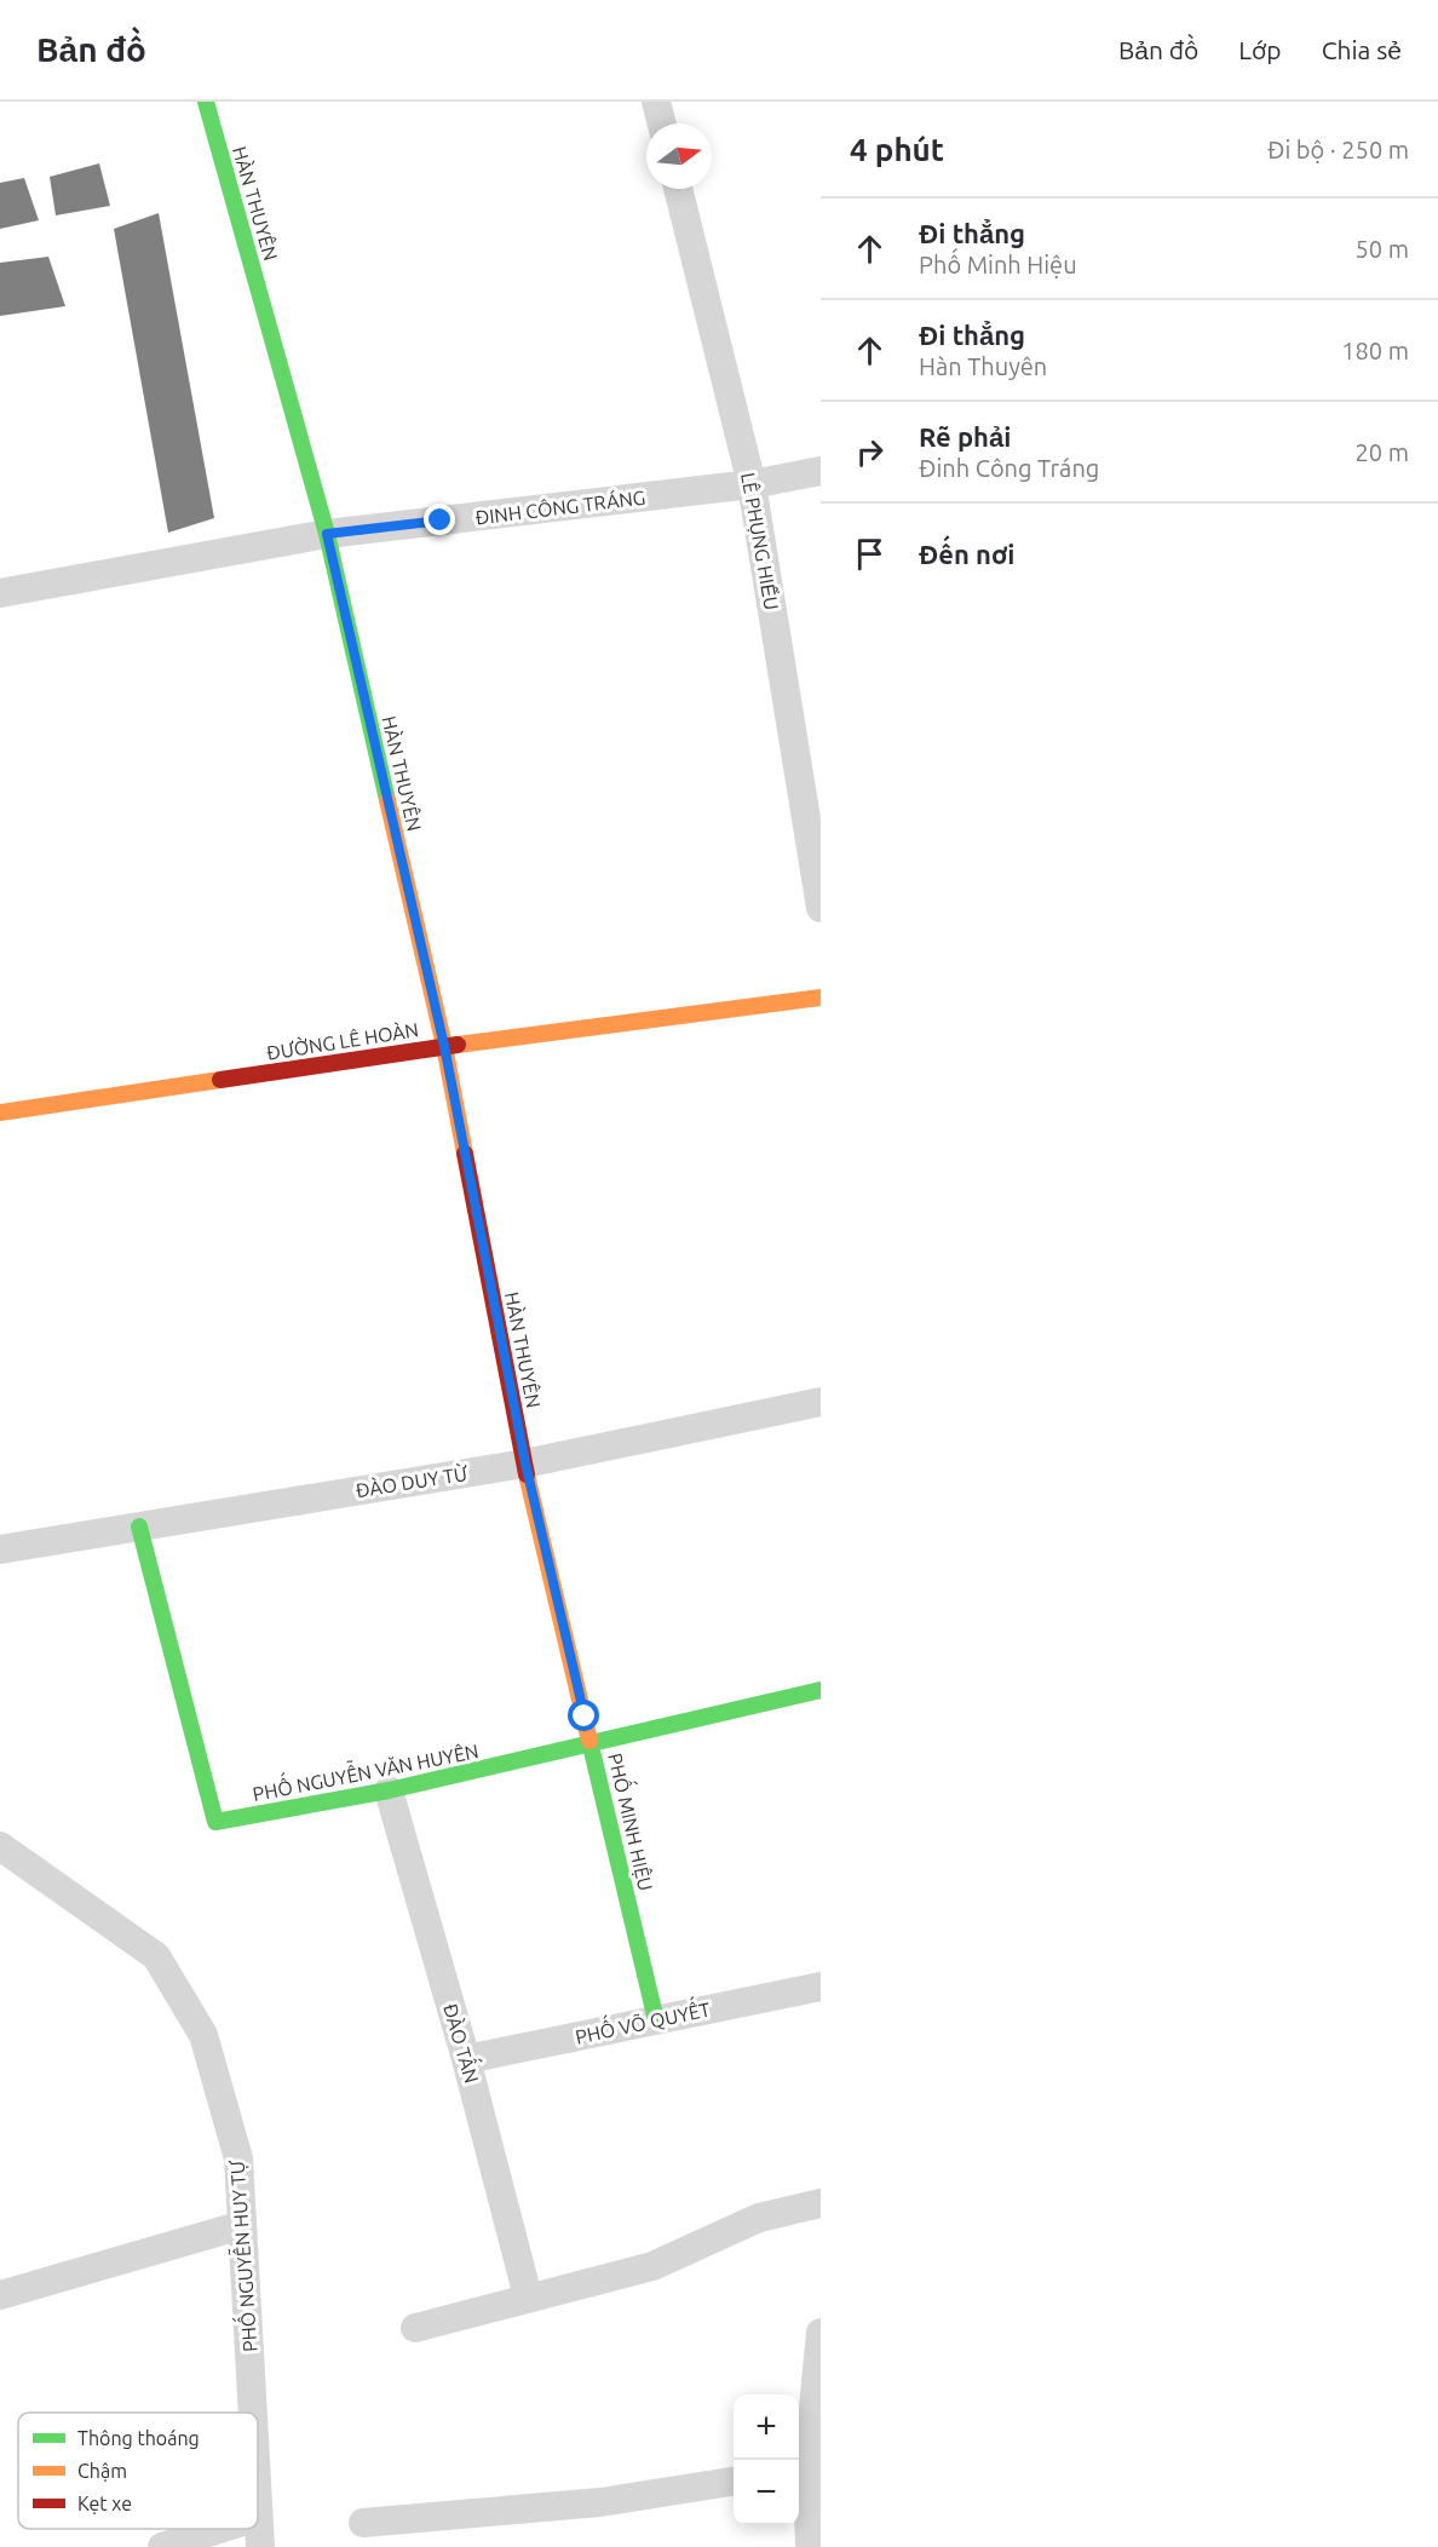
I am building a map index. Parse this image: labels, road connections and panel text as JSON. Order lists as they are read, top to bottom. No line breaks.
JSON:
{"streets":{"street":["HÀN THUYÊN","ĐINH CÔNG TRÁNG","LÊ PHỤNG HIỂU","ĐƯỜNG LÊ HOÀN","ĐÀO DUY TỪ","PHỐ NGUYỄN VĂN HUYÊN","PHỐ MINH HIỆU","PHỐ VÕ QUYẾT","ĐÀO TẤN","PHỐ NGUYỄN HUY TỰ"]},"crossings":[["HÀN THUYÊN","ĐINH CÔNG TRÁNG"],["HÀN THUYÊN","ĐƯỜNG LÊ HOÀN"],["HÀN THUYÊN","ĐÀO DUY TỪ"],["HÀN THUYÊN","PHỐ MINH HIỆU"],["ĐINH CÔNG TRÁNG","LÊ PHỤNG HIỂU"],["ĐÀO DUY TỪ","PHỐ NGUYỄN VĂN HUYÊN"],["ĐÀO DUY TỪ","PHỐ MINH HIỆU"],["PHỐ NGUYỄN VĂN HUYÊN","PHỐ MINH HIỆU"],["PHỐ NGUYỄN VĂN HUYÊN","ĐÀO TẤN"],["PHỐ MINH HIỆU","PHỐ VÕ QUYẾT"],["PHỐ VÕ QUYẾT","ĐÀO TẤN"]],"legend":["Thông thoáng","Chậm","Kẹt xe"],"north":"right","page":{"header":"Bản đồ","nav":["Bản đồ","Lớp","Chia sẻ"],"heading":["4 phút","Đi bộ · 250 m"],"list":[["Đi thẳng","Phố Minh Hiệu","50 m"],["Đi thẳng","Hàn Thuyên","180 m"],["Rẽ phải","Đinh Công Tráng","20 m"],"Đến nơi"],"map_buttons":["+","−"]}}
